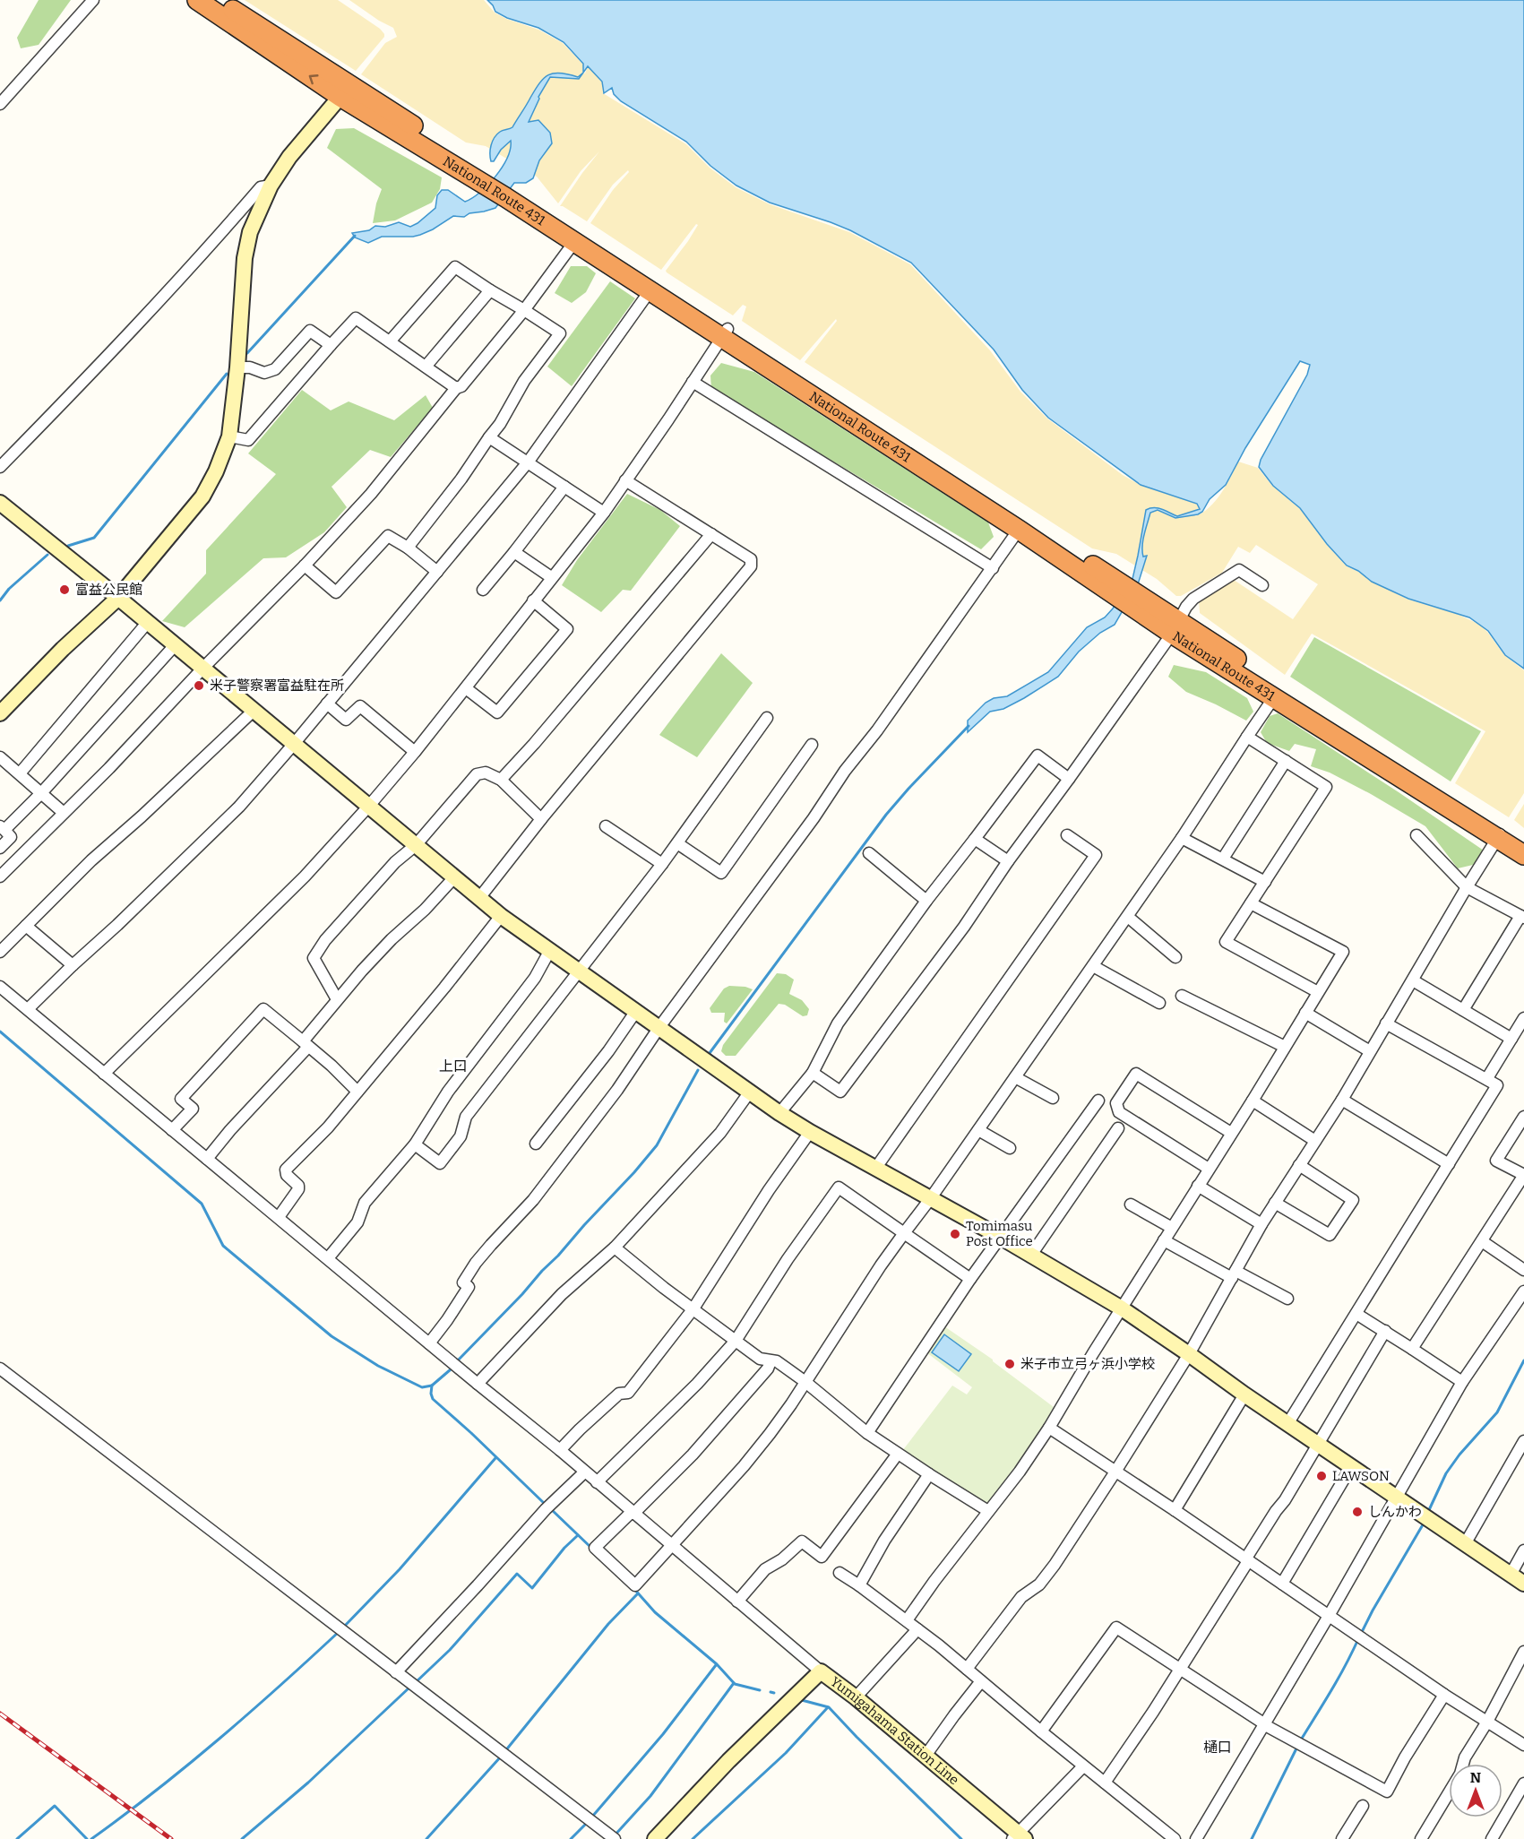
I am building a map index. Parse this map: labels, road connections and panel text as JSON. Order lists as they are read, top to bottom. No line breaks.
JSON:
{"streets":{"highway":["National Route 431"],"street":["Yumigahama Station Line"]},"districts":["上口","樋口"],"places":["富益公民館","米子警察署富益駐在所","Tomimasu Post Office","米子市立弓ヶ浜小学校","LAWSON","しんかわ"],"north":"top"}
